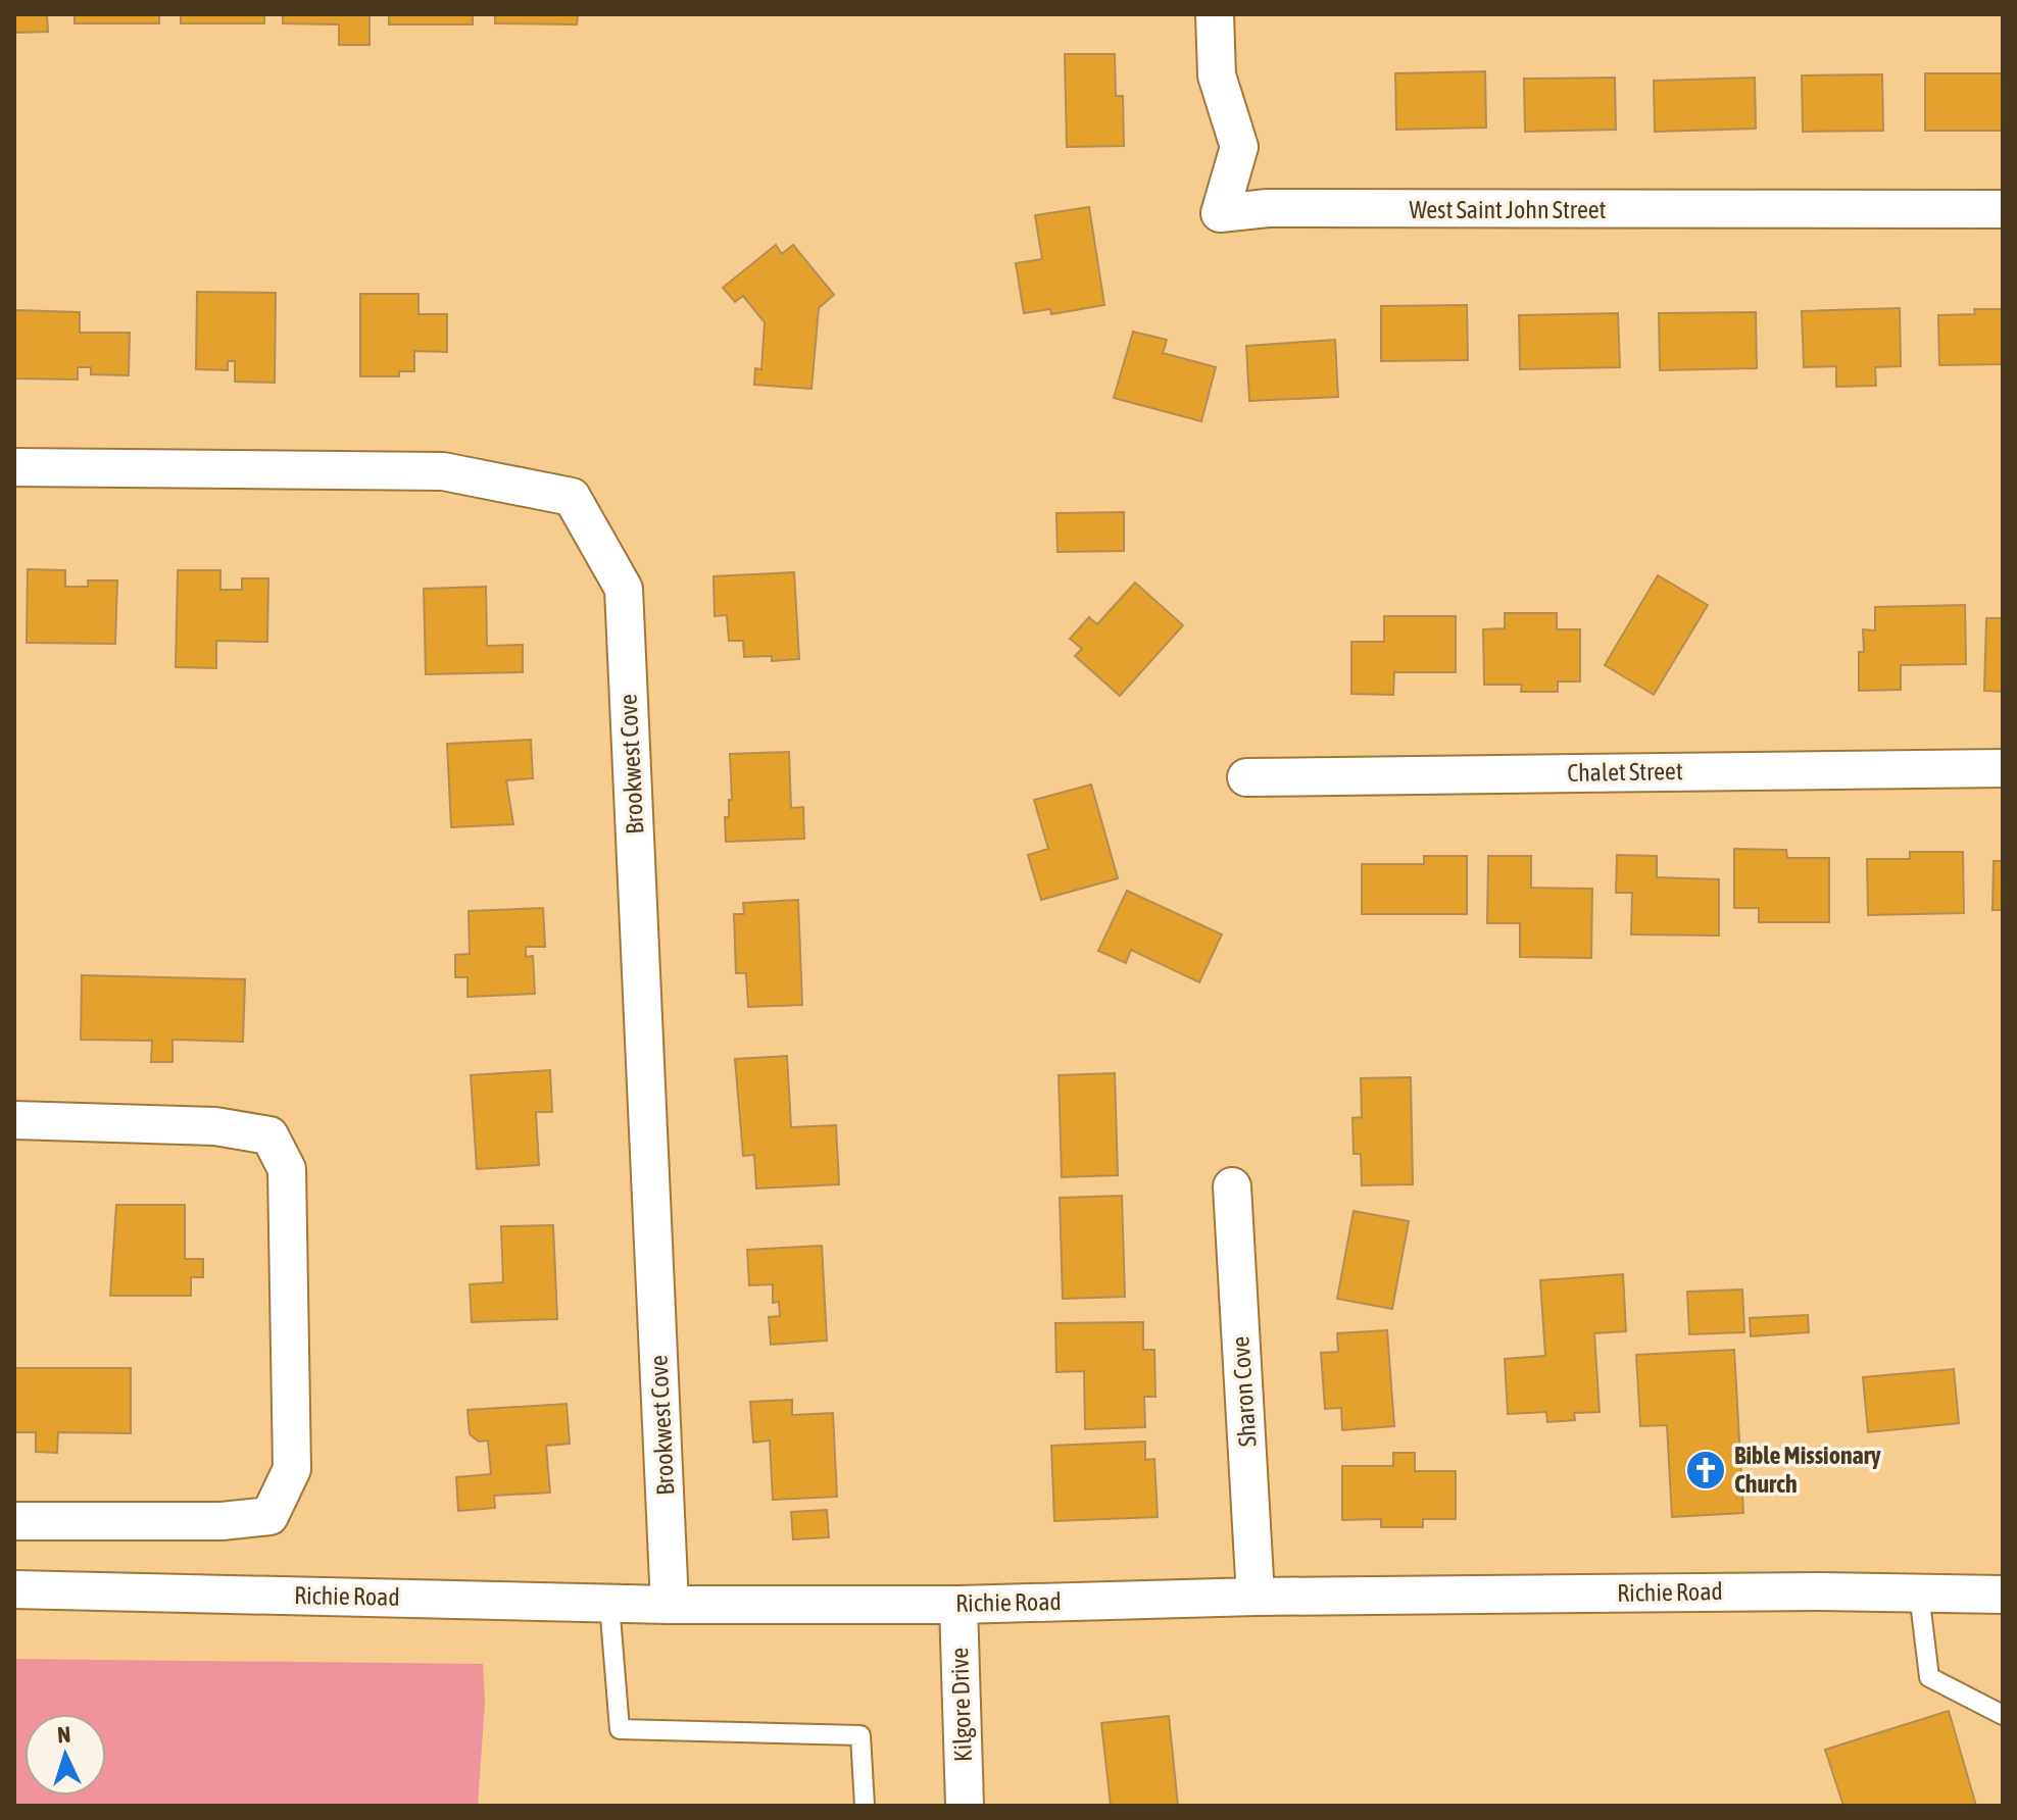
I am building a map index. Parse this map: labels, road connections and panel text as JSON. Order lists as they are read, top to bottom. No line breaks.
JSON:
{"streets":{"street":["West Saint John Street","Brookwest Cove","Chalet Street","Sharon Cove","Richie Road","Kilgore Drive"]},"crossings":[["Brookwest Cove","Richie Road"],["Sharon Cove","Richie Road"],["Richie Road","Kilgore Drive"]],"places":{"church":["Bible Missionary Church"]},"north":"top"}
